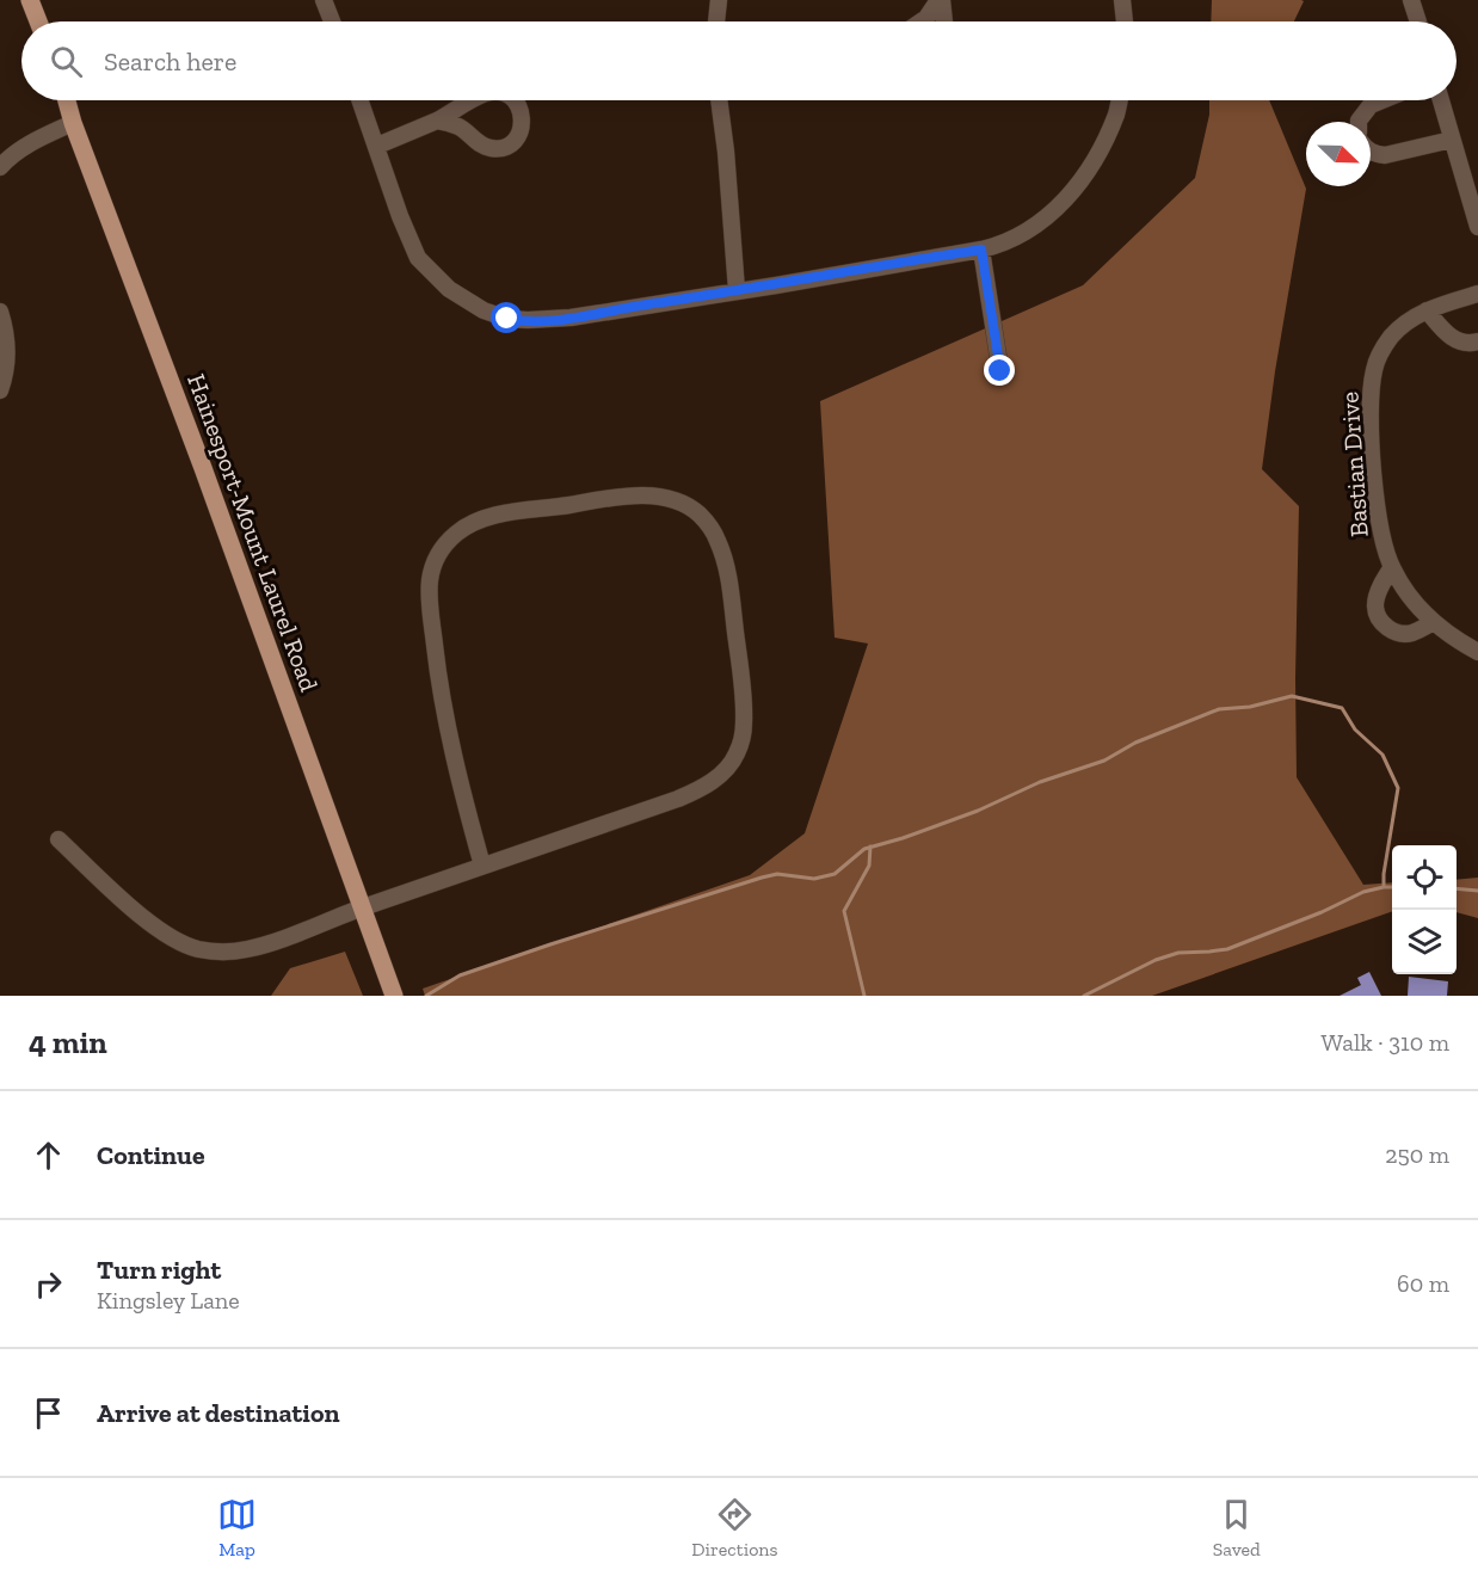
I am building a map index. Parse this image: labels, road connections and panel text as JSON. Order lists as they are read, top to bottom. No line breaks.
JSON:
{"streets":{"main road":["Hainesport-Mount Laurel Road"],"street":["Bastian Drive"]},"north":"bottom right","page":{"search":"Search here","heading":["4 min","Walk · 310 m"],"list":[["Continue","250 m"],["Turn right","Kingsley Lane","60 m"],"Arrive at destination"],"nav":["Map","Directions","Saved"]}}
